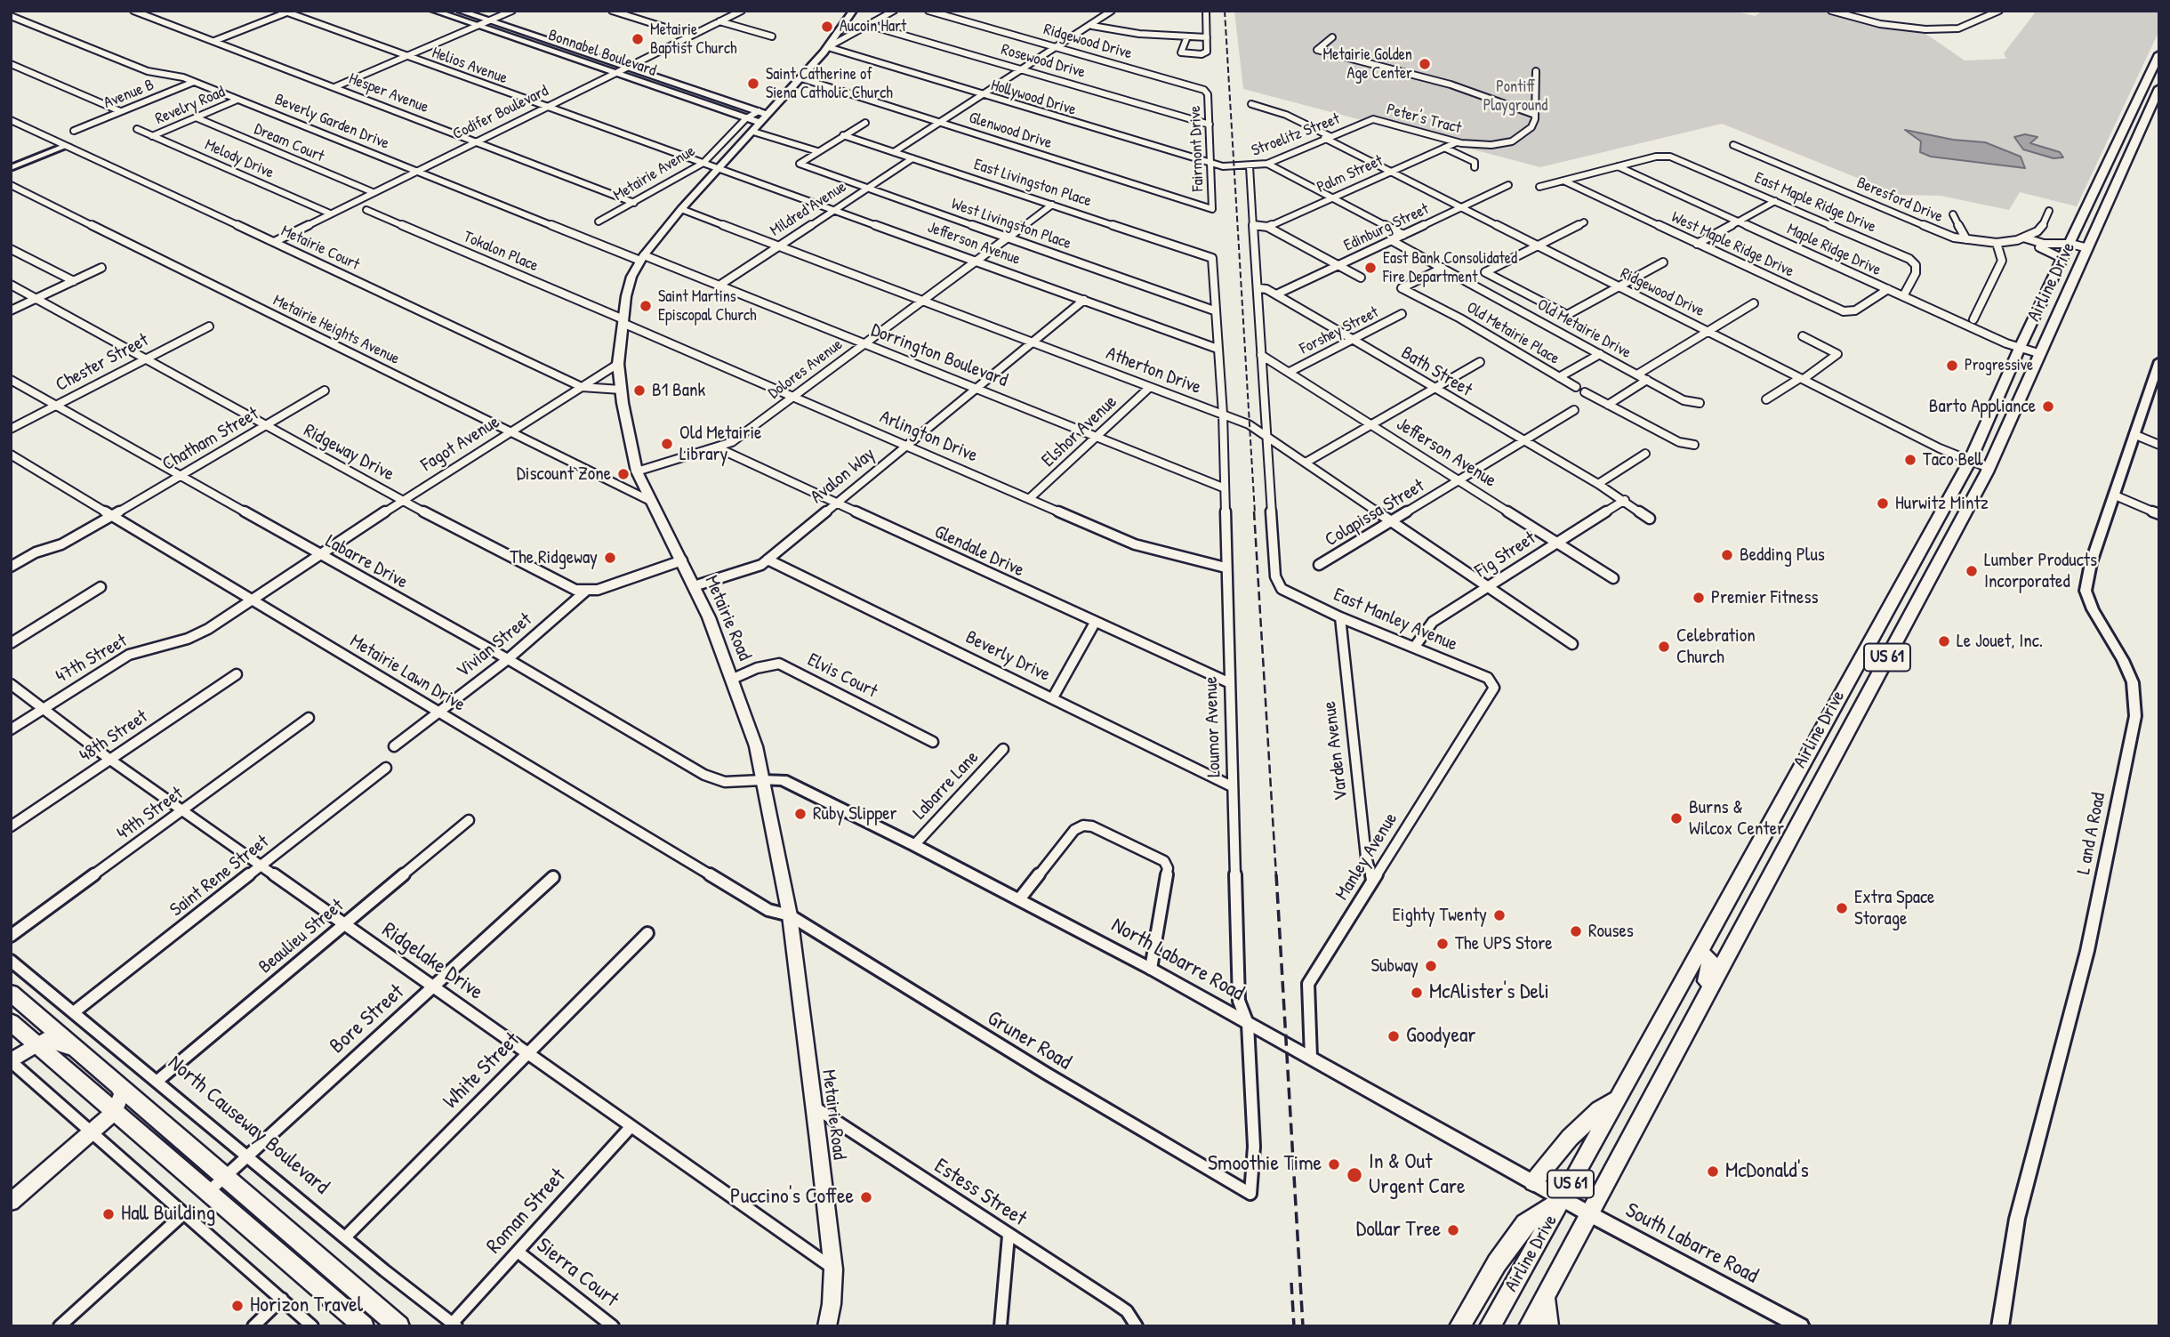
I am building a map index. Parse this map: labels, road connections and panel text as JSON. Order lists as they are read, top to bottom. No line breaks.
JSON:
{"streets":{"highway":["Airline Drive","US 61"],"main road":["Bonnabel Boulevard","Metairie Road"],"street":["Ridgewood Drive","Rosewood Drive","Helios Avenue","Hesper Avenue","Avenue B","Hollywood Drive","Revelry Road","Codifer Boulevard","Peter's Tract","Beverly Garden Drive","Glenwood Drive","Stroelitz Street","Dream Court","Fairmont Drive","Melody Drive","Metairie Avenue","Palm Street","East Livingston Place","Beresford Drive","East Maple Ridge Drive","Mildred Avenue","West Livingston Place","Edinburg Street","Jefferson Avenue","West Maple Ridge Drive","Metairie Court","Maple Ridge Drive","Tokalon Place","Old Metairie Drive","Metairie Heights Avenue","Forshey Street","Old Metairie Place","Dorrington Boulevard","Chester Street","Dolores Avenue","Atherton Drive","Bath Street","Elshor Avenue","Arlington Drive","Chatham Street","Fagot Avenue","Ridgeway Drive","Avalon Way","Colapissa Street","Glendale Drive","Fig Street","Labarre Drive","East Manley Avenue","Vivian Street","Beverly Drive","47th Street","Metairie Lawn Drive","Elvis Court","Loumor Avenue","48th Street","Varden Avenue","Labarre Lane","49th Street","L and A Road","Manley Avenue","Saint Rene Street","Beaulieu Street","North Labarre Road","Ridgelake Drive","Bore Street","Gruner Road","White Street","North Causeway Boulevard","Estess Street","Roman Street","South Labarre Road","Sierra Court"]},"crossings":[["Ridgewood Drive","Stroelitz Street"],["Ridgewood Drive","Fairmont Drive"],["Ridgewood Drive","Palm Street"],["Ridgewood Drive","Edinburg Street"],["Ridgewood Drive","Airline Drive"],["Bonnabel Boulevard","Codifer Boulevard"],["Bonnabel Boulevard","Metairie Avenue"],["Bonnabel Boulevard","Metairie Road"],["Rosewood Drive","Fairmont Drive"],["Helios Avenue","Codifer Boulevard"],["Helios Avenue","Metairie Avenue"],["Helios Avenue","Jefferson Avenue"],["Helios Avenue","Metairie Road"],["Hesper Avenue","Codifer Boulevard"],["Hesper Avenue","Metairie Avenue"],["Avenue B","Beverly Garden Drive"],["Hollywood Drive","Stroelitz Street"],["Hollywood Drive","Fairmont Drive"],["Hollywood Drive","Metairie Road"],["Revelry Road","Beverly Garden Drive"],["Revelry Road","Dream Court"],["Revelry Road","Melody Drive"],["Codifer Boulevard","Beverly Garden Drive"],["Codifer Boulevard","Dream Court"],["Codifer Boulevard","Melody Drive"],["Codifer Boulevard","Metairie Court"],["Peter's Tract","Stroelitz Street"],["Peter's Tract","Palm Street"],["Beverly Garden Drive","Dorrington Boulevard"],["Beverly Garden Drive","Metairie Road"],["Glenwood Drive","Fairmont Drive"],["Glenwood Drive","Metairie Road"],["East Livingston Place","Mildred Avenue"],["East Livingston Place","Dolores Avenue"],["East Livingston Place","Loumor Avenue"],["East Maple Ridge Drive","Maple Ridge Drive"],["Mildred Avenue","West Livingston Place"],["Mildred Avenue","Jefferson Avenue"],["Mildred Avenue","Dorrington Boulevard"],["Mildred Avenue","Atherton Drive"],["West Livingston Place","Dolores Avenue"],["West Livingston Place","Loumor Avenue"],["Edinburg Street","Old Metairie Drive"],["Edinburg Street","Bath Street"],["Jefferson Avenue","Forshey Street"],["Jefferson Avenue","Dolores Avenue"],["Jefferson Avenue","Avalon Way"],["Jefferson Avenue","Colapissa Street"],["Jefferson Avenue","Fig Street"],["Jefferson Avenue","Metairie Road"],["Jefferson Avenue","Loumor Avenue"],["West Maple Ridge Drive","Maple Ridge Drive"],["Metairie Court","Fagot Avenue"],["Metairie Court","Metairie Road"],["Maple Ridge Drive","Airline Drive"],["Tokalon Place","Arlington Drive"],["Tokalon Place","Metairie Road"],["Airline Drive","North Labarre Road"],["Airline Drive","South Labarre Road"],["Old Metairie Drive","Old Metairie Place"],["Metairie Heights Avenue","Fagot Avenue"],["Metairie Heights Avenue","Metairie Road"],["Forshey Street","Bath Street"],["Dorrington Boulevard","Dolores Avenue"],["Dorrington Boulevard","Elshor Avenue"],["Dorrington Boulevard","Avalon Way"],["Dorrington Boulevard","Metairie Road"],["Dorrington Boulevard","Loumor Avenue"],["Chester Street","Ridgeway Drive"],["Chester Street","Labarre Drive"],["Dolores Avenue","Atherton Drive"],["Dolores Avenue","Arlington Drive"],["Dolores Avenue","Glendale Drive"],["Atherton Drive","Elshor Avenue"],["Atherton Drive","Avalon Way"],["Atherton Drive","Colapissa Street"],["Atherton Drive","Fig Street"],["Atherton Drive","Metairie Road"],["Atherton Drive","East Manley Avenue"],["Atherton Drive","Loumor Avenue"],["Bath Street","Colapissa Street"],["Bath Street","Fig Street"],["Elshor Avenue","Arlington Drive"],["Arlington Drive","Avalon Way"],["Arlington Drive","Metairie Road"],["Arlington Drive","Loumor Avenue"],["Chatham Street","Ridgeway Drive"],["Chatham Street","Labarre Drive"],["Chatham Street","Metairie Lawn Drive"],["Fagot Avenue","Ridgeway Drive"],["Fagot Avenue","Labarre Drive"],["Fagot Avenue","Metairie Road"],["Fagot Avenue","47th Street"],["Fagot Avenue","Metairie Lawn Drive"],["Ridgeway Drive","Vivian Street"],["Avalon Way","Glendale Drive"],["Avalon Way","Metairie Road"],["Avalon Way","Beverly Drive"],["Glendale Drive","Loumor Avenue"],["Fig Street","East Manley Avenue"],["Labarre Drive","Metairie Road"],["Labarre Drive","Vivian Street"],["Labarre Drive","North Labarre Road"],["Metairie Road","Metairie Lawn Drive"],["Metairie Road","Elvis Court"],["Metairie Road","North Labarre Road"],["Metairie Road","Ridgelake Drive"],["Metairie Road","Gruner Road"],["Metairie Road","Estess Street"],["East Manley Avenue","Varden Avenue"],["East Manley Avenue","Manley Avenue"],["Vivian Street","Metairie Lawn Drive"],["Beverly Drive","Loumor Avenue"],["47th Street","Ridgelake Drive"],["Metairie Lawn Drive","Gruner Road"],["Loumor Avenue","North Labarre Road"],["Loumor Avenue","Gruner Road"],["48th Street","Ridgelake Drive"],["Varden Avenue","Manley Avenue"],["Labarre Lane","North Labarre Road"],["49th Street","Ridgelake Drive"],["Manley Avenue","North Labarre Road"],["Saint Rene Street","Ridgelake Drive"],["Saint Rene Street","North Causeway Boulevard"],["Beaulieu Street","Ridgelake Drive"],["Beaulieu Street","North Causeway Boulevard"],["North Labarre Road","South Labarre Road"],["Ridgelake Drive","Bore Street"],["Ridgelake Drive","White Street"],["Ridgelake Drive","Roman Street"],["Bore Street","North Causeway Boulevard"],["White Street","North Causeway Boulevard"],["North Causeway Boulevard","Roman Street"],["Roman Street","Sierra Court"]],"parks":["Pontiff Playground"],"places":["Aucoin Hart","Metairie Baptist Church","Metairie Golden Age Center","Saint Catherine of Siena Catholic Church","East Bank Consolidated Fire Department","Saint Martins Episcopal Church","Progressive","B1 Bank","Barto Appliance","Old Metairie Library","Taco Bell","Discount Zone","Hurwitz Mintz","Bedding Plus","The Ridgeway","Lumber Products Incorporated","Premier Fitness","Le Jouet, Inc.","Celebration Church","Ruby Slipper","Burns & Wilcox Center","Extra Space Storage","Eighty Twenty","Rouses","The UPS Store","Subway","McAlister's Deli","Goodyear","Smoothie Time","McDonald's","In & Out Urgent Care","Puccino's Coffee","Hall Building","Dollar Tree","Horizon Travel"]}
